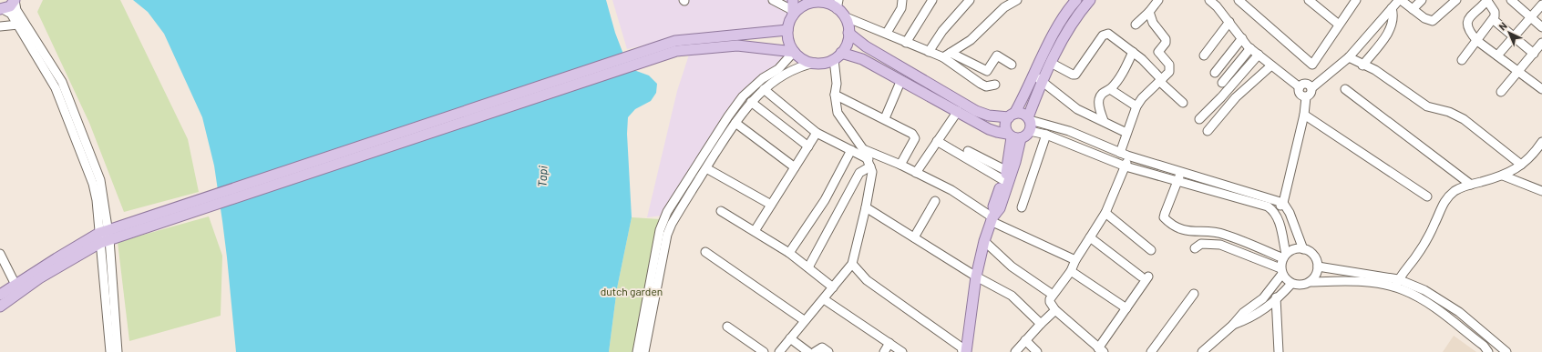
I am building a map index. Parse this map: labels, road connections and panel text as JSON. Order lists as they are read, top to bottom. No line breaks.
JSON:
{"water":["Tapi"],"parks":["dutch garden"],"north":"top left"}
